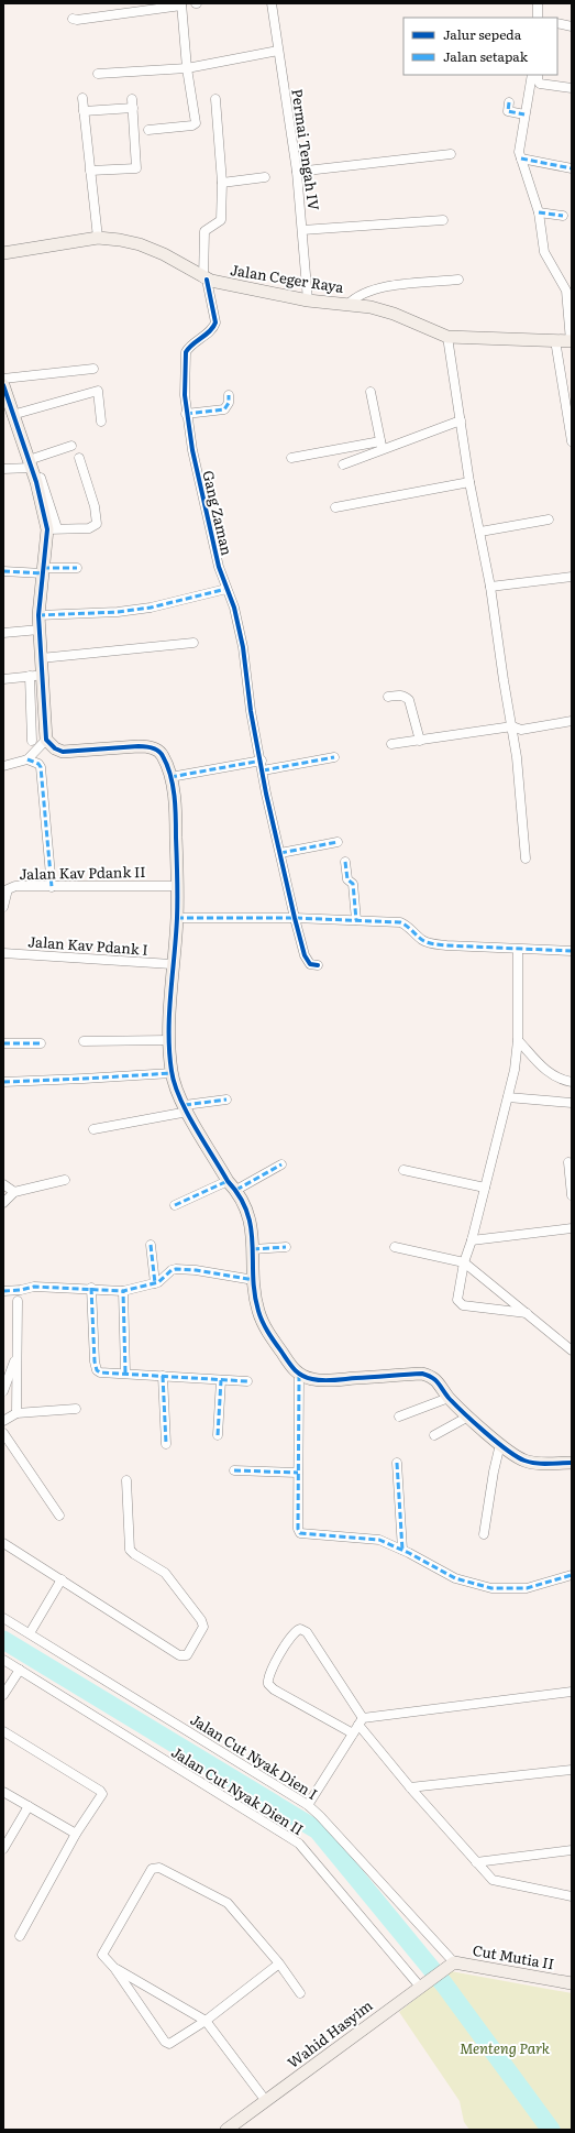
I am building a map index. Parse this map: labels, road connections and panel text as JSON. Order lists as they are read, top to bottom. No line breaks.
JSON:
{"streets":{"street":["Permai Tengah IV","Jalan Ceger Raya","Gang Zaman","Jalan Kav Pdank II","Jalan Kav Pdank I","Jalan Cut Nyak Dien I","Jalan Cut Nyak Dien II","Cut Mutia II","Wahid Hasyim"]},"crossings":[["Permai Tengah IV","Jalan Ceger Raya"],["Jalan Ceger Raya","Gang Zaman"],["Jalan Cut Nyak Dien I","Cut Mutia II"],["Jalan Cut Nyak Dien I","Wahid Hasyim"],["Jalan Cut Nyak Dien II","Wahid Hasyim"],["Cut Mutia II","Wahid Hasyim"]],"parks":["Menteng Park"],"legend":["Jalur sepeda","Jalan setapak"]}
